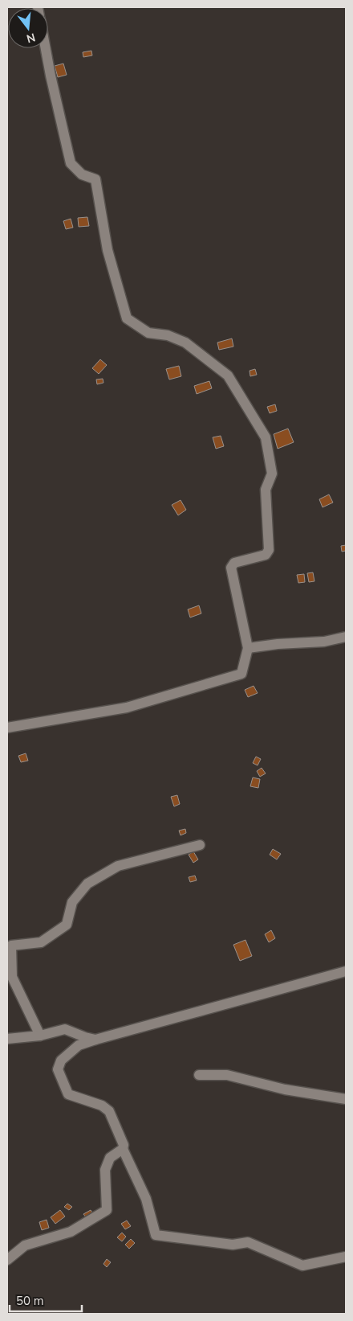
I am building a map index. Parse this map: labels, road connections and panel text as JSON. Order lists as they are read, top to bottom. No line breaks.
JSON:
{"scale_bar":"50 m","north":"bottom"}
